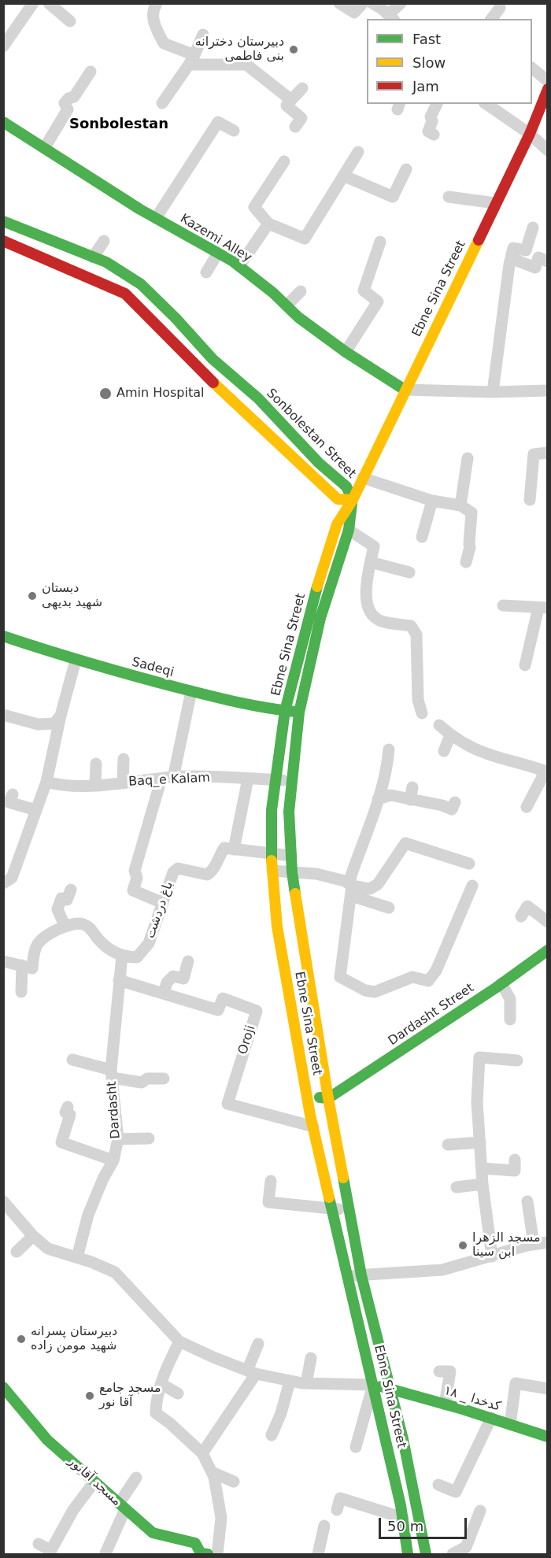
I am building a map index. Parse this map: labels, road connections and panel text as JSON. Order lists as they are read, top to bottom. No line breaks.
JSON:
{"streets":{"main road":["Kazemi Alley","Ebne Sina Street","Sonbolestan Street","Sadeqi","Dardasht Street","۱۸ _ کدخدا","مسجد آقانور"],"street":["Baq_e Kalam","باغ دردشت","Oroji","Dardasht"]},"crossings":[["Kazemi Alley","Ebne Sina Street"],["Ebne Sina Street","Sonbolestan Street"],["Ebne Sina Street","Sadeqi"],["Ebne Sina Street","Baq_e Kalam"],["Ebne Sina Street","Dardasht Street"],["Ebne Sina Street","Oroji"],["Ebne Sina Street","۱۸ _ کدخدا"],["باغ دردشت","Dardasht"],["Oroji","Dardasht"]],"districts":["Sonbolestan"],"places":["دبیرستان دخترانه بنی فاطمی","Amin Hospital","دبستان شهید بدیهی","مسجد الزهرا ابن سینا","دبیرستان پسرانه شهید مومن زاده","مسجد جامع آقا نور"],"legend":["Fast","Slow","Jam"],"scale_bar":"50 m"}
